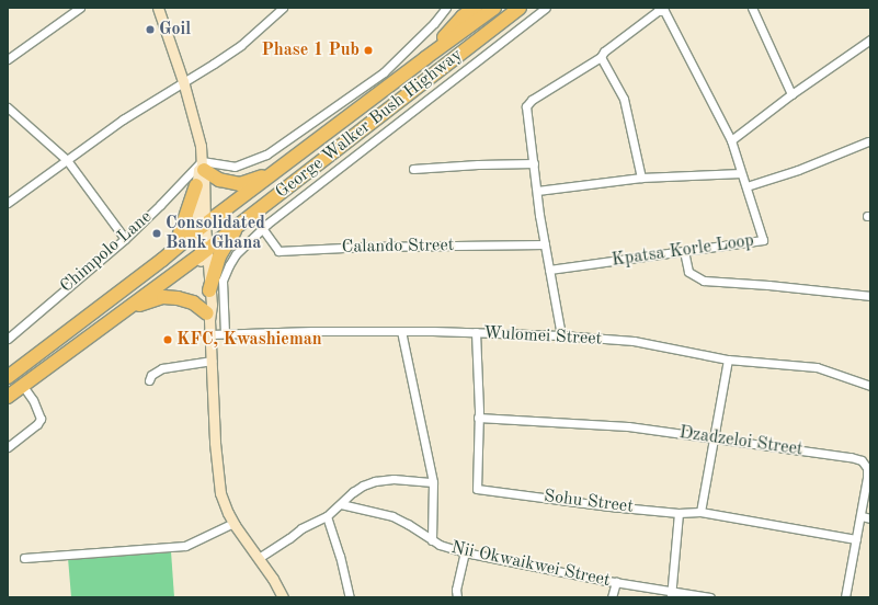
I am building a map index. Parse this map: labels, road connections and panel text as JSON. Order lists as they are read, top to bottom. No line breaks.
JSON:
{"streets":{"highway":["George Walker Bush Highway"],"street":["Calando Street","Kpatsa Korle Loop","Chimpolo Lane","Wulomei Street","Dzadzeloi Street","Sohu Street","Nii Okwaikwei Street"]},"crossings":[["Wulomei Street","Sohu Street"],["Wulomei Street","Nii Okwaikwei Street"],["Dzadzeloi Street","Sohu Street"]],"places":["Goil","Phase 1 Pub","Consolidated Bank Ghana","KFC, Kwashieman"]}
